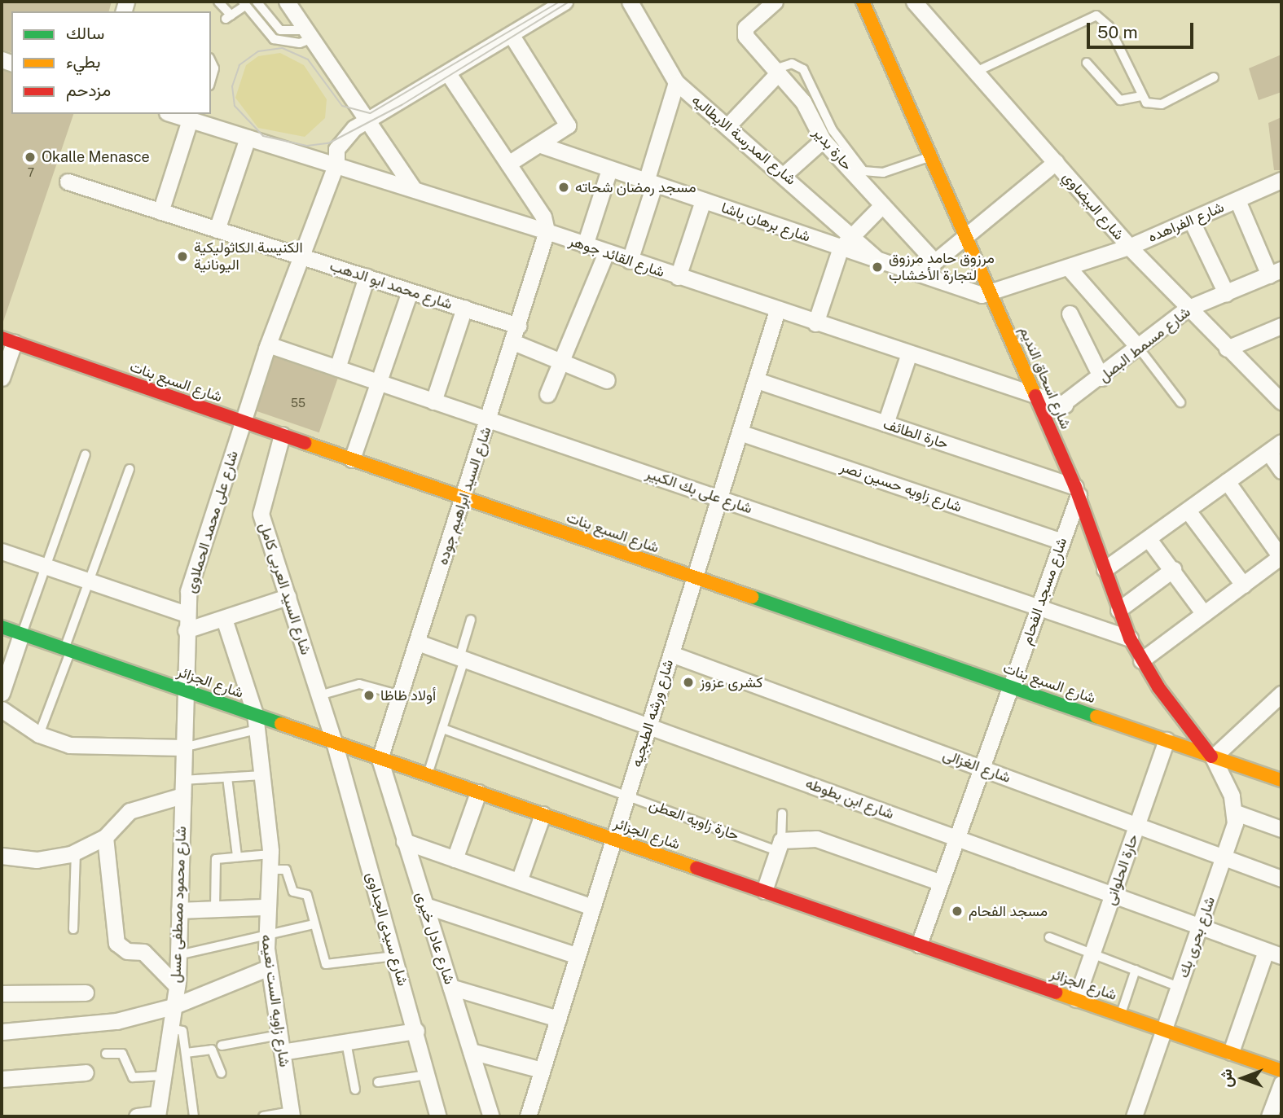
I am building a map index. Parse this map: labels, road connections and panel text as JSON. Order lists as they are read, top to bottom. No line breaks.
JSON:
{"streets":{"main road":["شارع اسحاق النديم","شارع السبع بنات","شارع الجزائر"],"street":["شارع المدرسة الايطاليه","حارة بدير","شارع البيضاوي","شارع برهان باشا","شارع الفراهده","شارع القائد جوهر","شارع محمد ابو الدهب","شارع مسمط البصل","حارة الطائف","شارع زاويه حسين نصر","شارع على بك الكبير","شارع السيد ابراهيم جوده","شارع على محمد الحملاوى","شارع السيد العربى كامل","شارع مسجد الفحام","شارع ورشه الطبجيه","شارع الغزالى","شارع ابن بطوطه","حارة زاويه العطن","حارة الحلوانى","شارع محمود مصطفى عسل","شارع سيدى الجداوى","شارع بحرى بك","شارع عادل خيرى","شارع زاويه الست نعيمه"]},"crossings":[["شارع المدرسة الايطاليه","شارع برهان باشا"],["شارع البيضاوي","شارع الفراهده"],["شارع البيضاوي","شارع مسمط البصل"],["شارع برهان باشا","شارع الفراهده"],["شارع برهان باشا","شارع اسحاق النديم"],["شارع الفراهده","شارع اسحاق النديم"],["شارع القائد جوهر","شارع مسمط البصل"],["شارع القائد جوهر","شارع اسحاق النديم"],["شارع القائد جوهر","شارع السيد ابراهيم جوده"],["شارع القائد جوهر","شارع على محمد الحملاوى"],["شارع القائد جوهر","شارع ورشه الطبجيه"],["شارع محمد ابو الدهب","شارع السيد ابراهيم جوده"],["شارع محمد ابو الدهب","شارع على محمد الحملاوى"],["شارع مسمط البصل","شارع اسحاق النديم"],["شارع اسحاق النديم","شارع السبع بنات"],["شارع اسحاق النديم","حارة الطائف"],["شارع اسحاق النديم","شارع على بك الكبير"],["شارع اسحاق النديم","شارع مسجد الفحام"],["شارع السبع بنات","شارع السيد ابراهيم جوده"],["شارع السبع بنات","شارع على محمد الحملاوى"],["شارع السبع بنات","شارع السيد العربى كامل"],["شارع السبع بنات","شارع مسجد الفحام"],["شارع السبع بنات","شارع ورشه الطبجيه"],["شارع السبع بنات","حارة الحلوانى"],["حارة الطائف","شارع مسجد الفحام"],["حارة الطائف","شارع ورشه الطبجيه"],["شارع زاويه حسين نصر","شارع مسجد الفحام"],["شارع زاويه حسين نصر","شارع ورشه الطبجيه"],["شارع على بك الكبير","شارع السيد ابراهيم جوده"],["شارع على بك الكبير","شارع على محمد الحملاوى"],["شارع على بك الكبير","شارع مسجد الفحام"],["شارع على بك الكبير","شارع ورشه الطبجيه"],["شارع السيد ابراهيم جوده","شارع الجزائر"],["شارع السيد ابراهيم جوده","شارع ابن بطوطه"],["شارع السيد ابراهيم جوده","شارع عادل خيرى"],["شارع على محمد الحملاوى","شارع الجزائر"],["شارع على محمد الحملاوى","شارع محمود مصطفى عسل"],["شارع السيد العربى كامل","شارع الجزائر"],["شارع السيد العربى كامل","شارع سيدى الجداوى"],["شارع مسجد الفحام","شارع الجزائر"],["شارع مسجد الفحام","شارع الغزالى"],["شارع مسجد الفحام","شارع ابن بطوطه"],["شارع مسجد الفحام","حارة زاويه العطن"],["شارع الجزائر","شارع ورشه الطبجيه"],["شارع الجزائر","حارة الحلوانى"],["شارع الجزائر","شارع محمود مصطفى عسل"],["شارع الجزائر","شارع سيدى الجداوى"],["شارع الجزائر","شارع بحرى بك"],["شارع الجزائر","شارع عادل خيرى"],["شارع الجزائر","شارع زاويه الست نعيمه"],["شارع ورشه الطبجيه","شارع الغزالى"],["شارع ورشه الطبجيه","شارع ابن بطوطه"],["شارع ورشه الطبجيه","حارة زاويه العطن"],["شارع الغزالى","حارة الحلوانى"],["شارع الغزالى","شارع بحرى بك"],["شارع ابن بطوطه","حارة الحلوانى"],["شارع ابن بطوطه","شارع بحرى بك"]],"places":["Okalle Menasce","مسجد رمضان شحاته","الكنيسة الكاثوليكية اليونانية","مرزوق حامد مرزوق لتجارة الأخشاب","كشرى عزوز","أولاد ظاظا","مسجد الفحام"],"house_numbers":["7","55"],"legend":["سالك","بطيء","مزدحم"],"scale_bar":"50 m","north":"left"}
